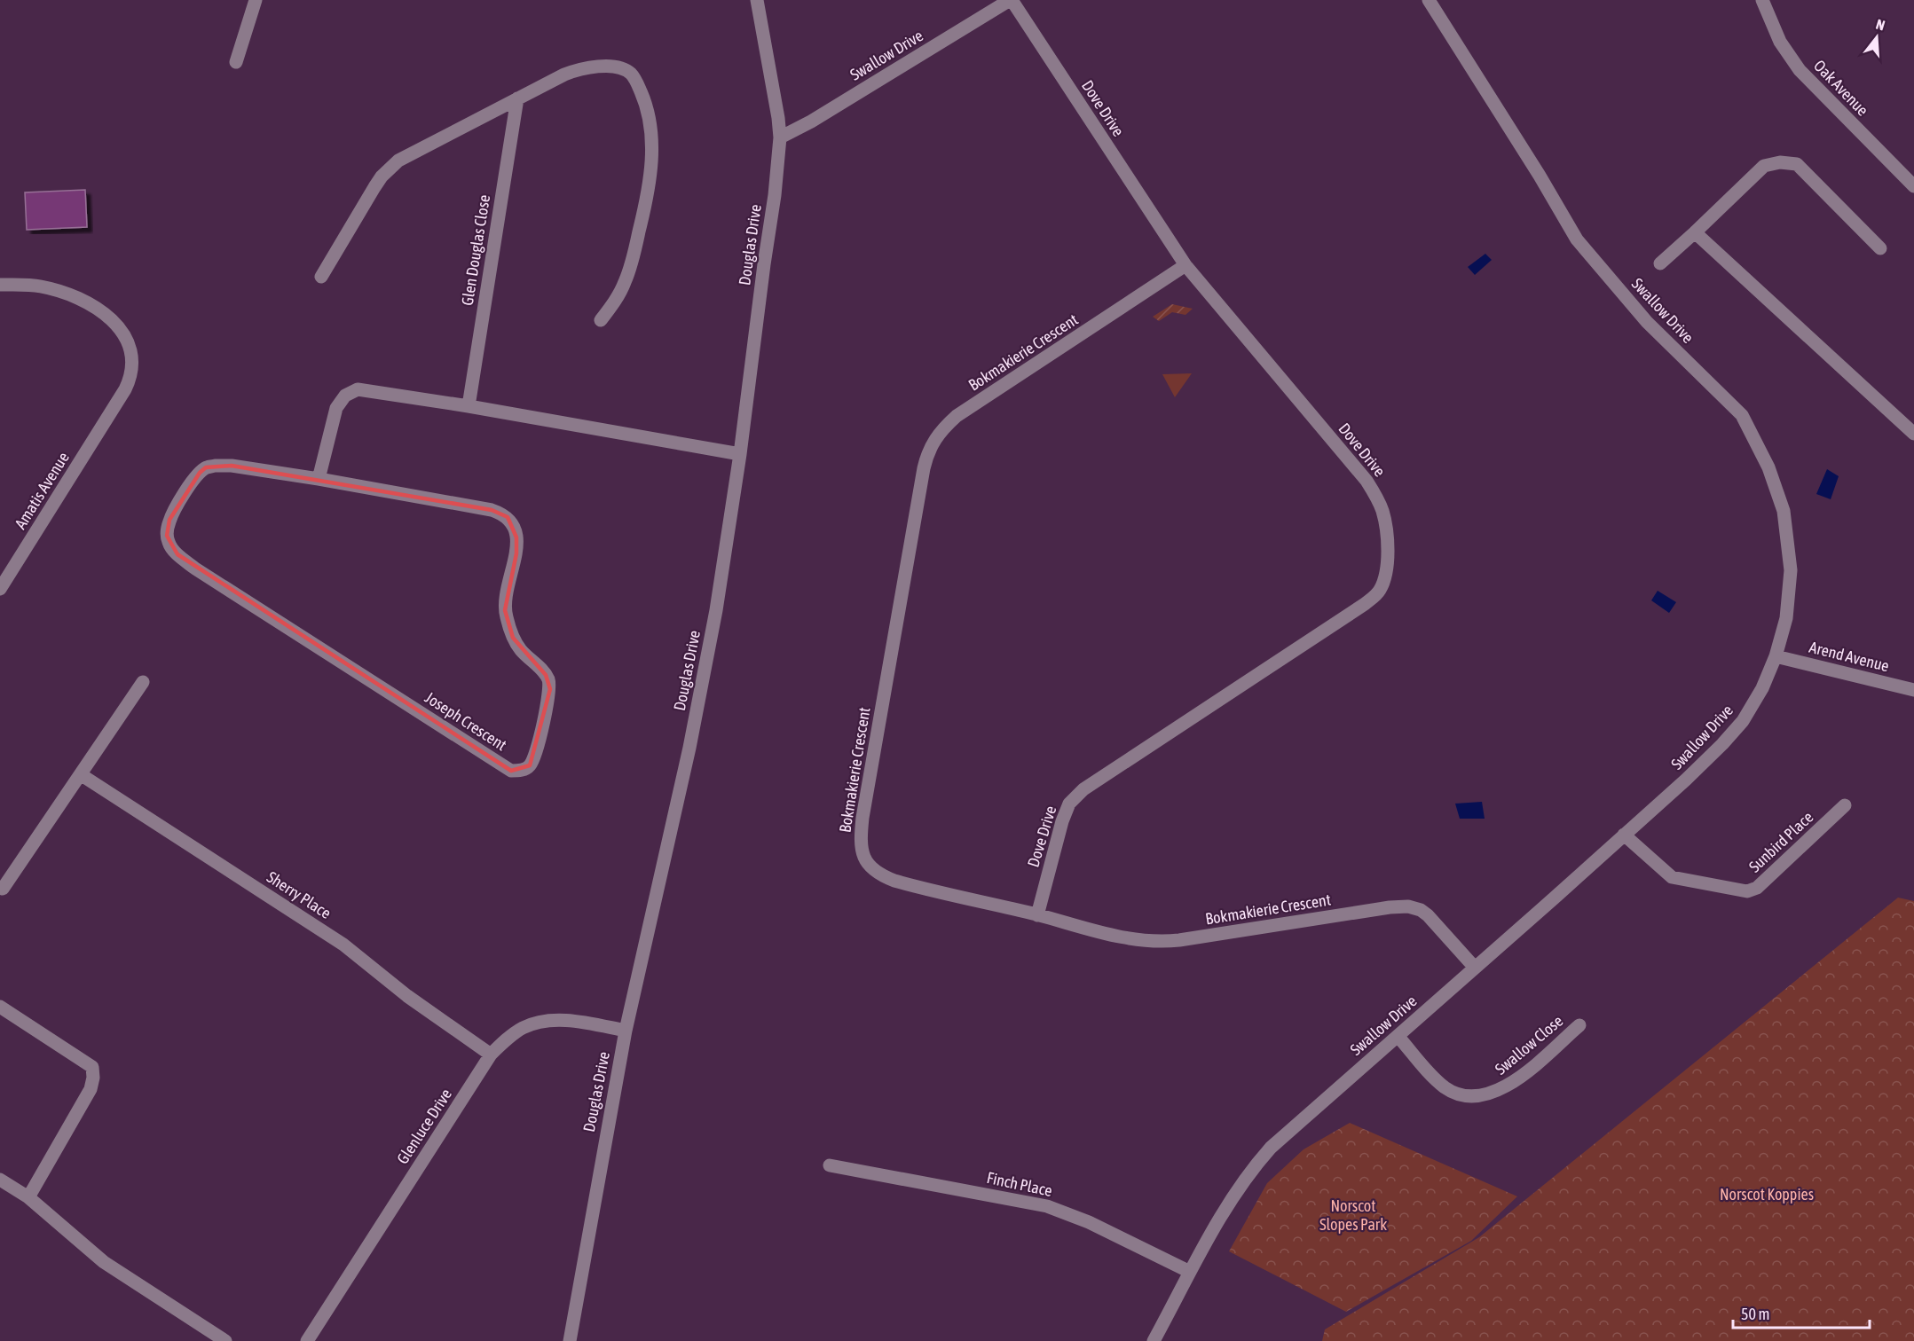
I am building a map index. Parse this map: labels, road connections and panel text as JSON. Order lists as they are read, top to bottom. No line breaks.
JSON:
{"streets":{"street":["Swallow Drive","Oak Avenue","Dove Drive","Douglas Drive","Glen Douglas Close","Bokmakierie Crescent","Amatis Avenue","Arend Avenue","Joseph Crescent","Sunbird Place","Sherry Place","Swallow Close","Glenluce Drive","Finch Place"]},"crossings":[["Swallow Drive","Dove Drive"],["Swallow Drive","Douglas Drive"],["Swallow Drive","Bokmakierie Crescent"],["Swallow Drive","Arend Avenue"],["Swallow Drive","Sunbird Place"],["Swallow Drive","Swallow Close"],["Swallow Drive","Finch Place"],["Dove Drive","Bokmakierie Crescent"],["Douglas Drive","Glenluce Drive"],["Sherry Place","Glenluce Drive"]],"parks":["Norscot Koppies","Norscot Slopes Park"],"scale_bar":"50 m","north":"top"}
